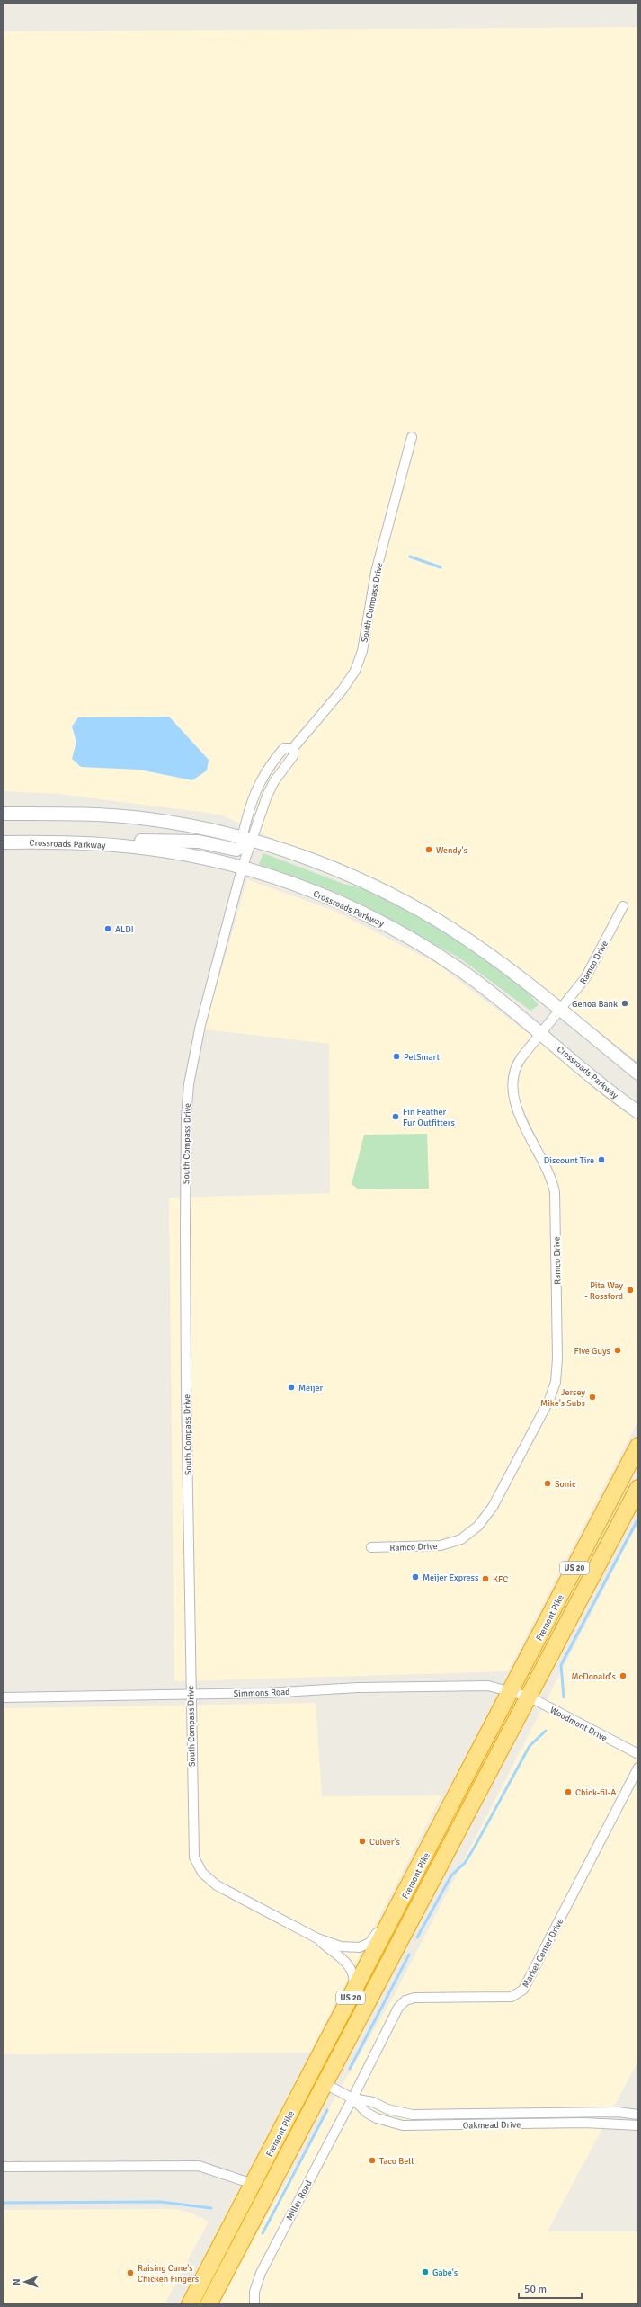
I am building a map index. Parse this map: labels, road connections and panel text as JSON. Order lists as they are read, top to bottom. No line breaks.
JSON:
{"streets":{"highway":["US 20","Fremont Pike"],"street":["South Compass Drive","Crossroads Parkway","Ramco Drive","Simmons Road","Woodmont Drive","Market Center Drive","Oakmead Drive","Miller Road"]},"crossings":[["South Compass Drive","Crossroads Parkway"],["South Compass Drive","Fremont Pike"],["South Compass Drive","Simmons Road"],["Crossroads Parkway","Ramco Drive"],["Fremont Pike","Simmons Road"],["Fremont Pike","Woodmont Drive"],["Fremont Pike","Oakmead Drive"],["Simmons Road","Woodmont Drive"],["Market Center Drive","Oakmead Drive"],["Market Center Drive","Miller Road"],["Oakmead Drive","Miller Road"]],"places":["Wendy's","ALDI","Genoa Bank","PetSmart","Fin Feather Fur Outfitters","Discount Tire","Pita Way - Rossford","Five Guys","Meijer","Jersey Mike's Subs","Sonic","Meijer Express","KFC","McDonald's","Chick-fil-A","Culver's","Taco Bell","Gabe's","Raising Cane's Chicken Fingers"],"scale_bar":"50 m","north":"left"}
